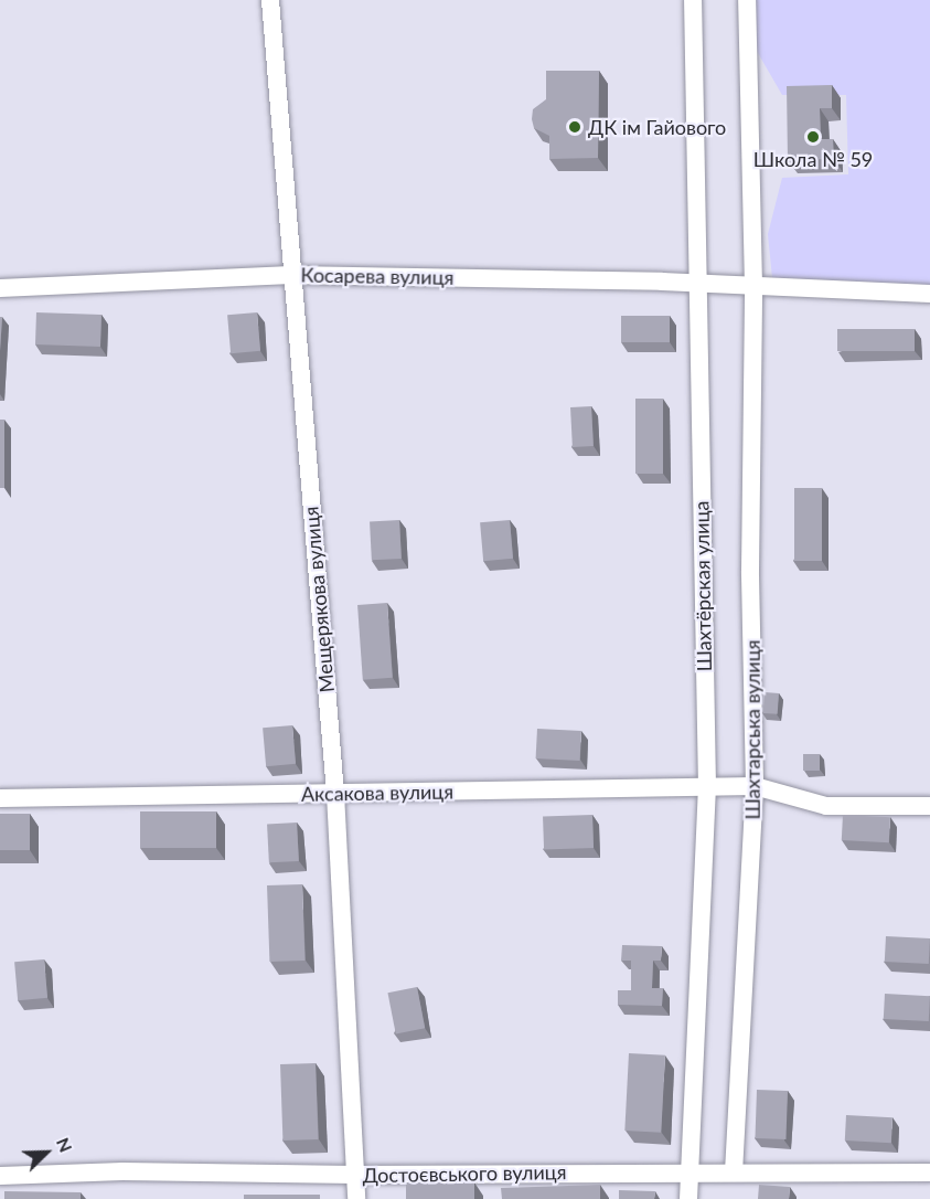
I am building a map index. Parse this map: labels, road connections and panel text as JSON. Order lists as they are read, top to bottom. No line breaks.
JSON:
{"streets":{"street":["Косарева вулиця","Шахтёрская улица","Мещерякова вулиця","Шахтарська вулиця","Аксакова вулиця","Достоєвського вулиця"]},"crossings":[["Косарева вулиця","Шахтёрская улица"],["Косарева вулиця","Мещерякова вулиця"],["Косарева вулиця","Шахтарська вулиця"],["Шахтёрская улица","Аксакова вулиця"],["Шахтёрская улица","Достоєвського вулиця"],["Мещерякова вулиця","Аксакова вулиця"],["Мещерякова вулиця","Достоєвського вулиця"],["Шахтарська вулиця","Аксакова вулиця"],["Шахтарська вулиця","Достоєвського вулиця"]],"places":["ДК ім Гайового","Школа № 59"],"north":"top right"}
